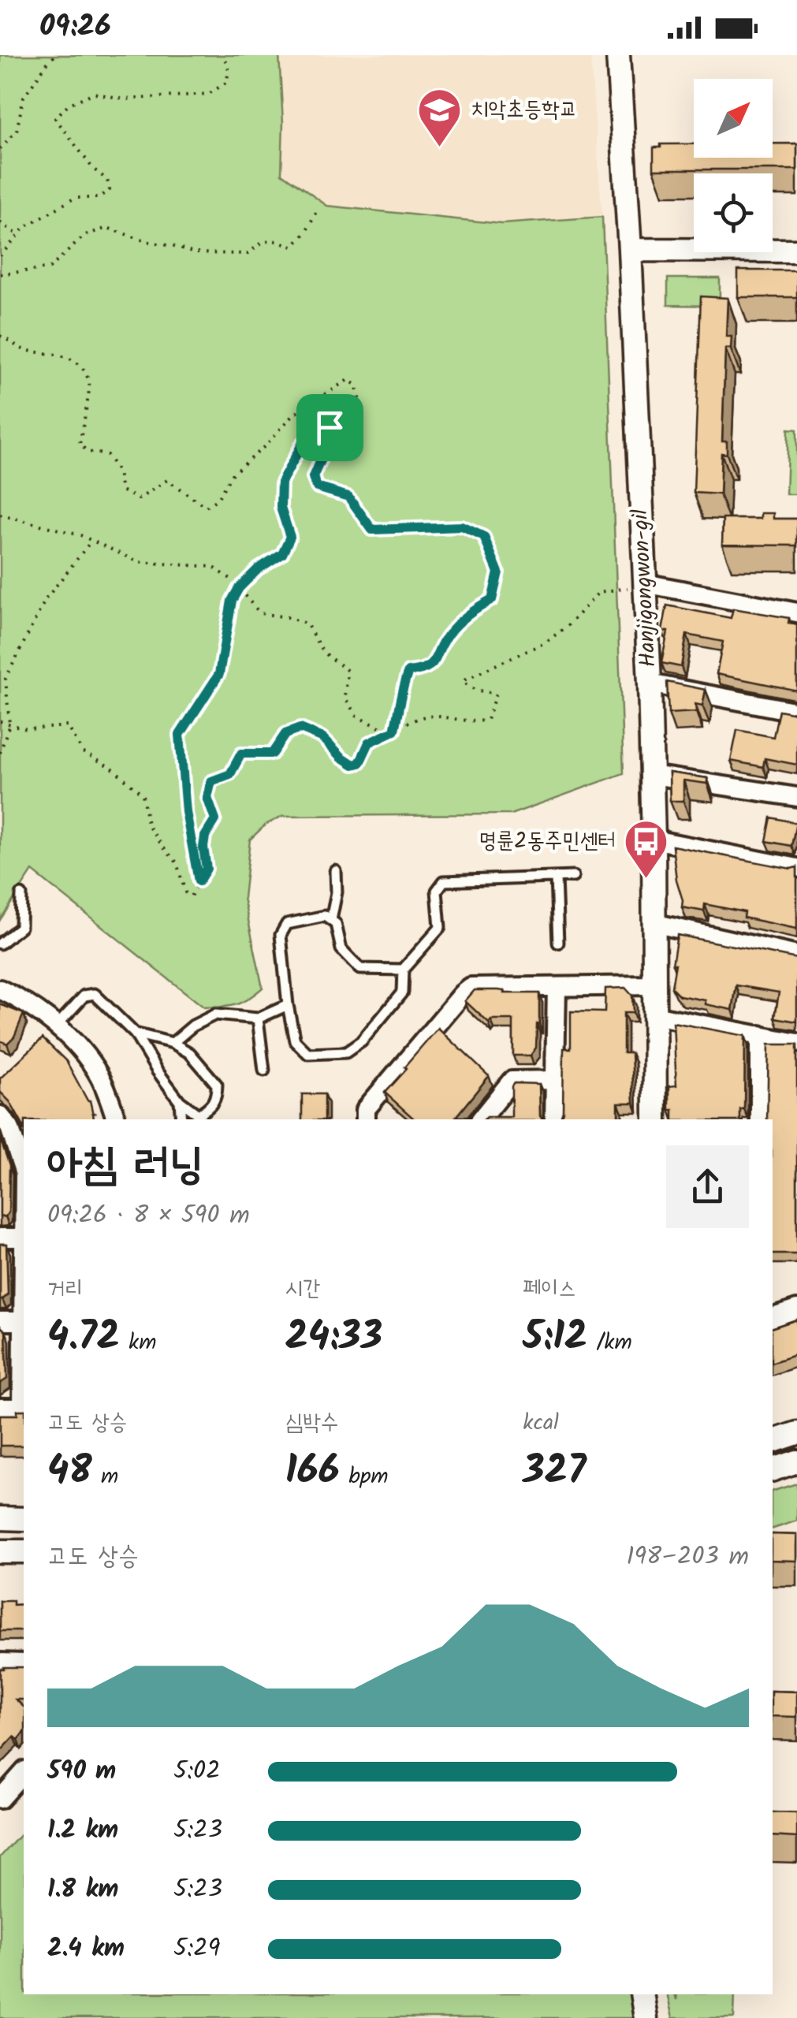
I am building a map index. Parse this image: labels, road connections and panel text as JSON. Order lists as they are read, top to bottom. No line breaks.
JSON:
{"streets":{"street":["Hanjigongwon-gil"]},"places":{"school or university":["치악초등학교"],"bus stop":["명륜2동주민센터"]},"north":"top right","page":{"status":"09:26","heading":["아침 러닝","09:26 · 8 × 590 m"],"stats":[["거리","4.72 km"],["시간","24:33"],["페이스","5:12 /km"],["고도 상승","48 m"],["심박수","166 bpm"],["kcal","327"]],"chart":["고도 상승","198–203 m"],"list":[{"name":"590 m","note":"5:02"},{"name":"1.2 km","note":"5:23"},{"name":"1.8 km","note":"5:23"},{"name":"2.4 km","note":"5:29"}]}}
